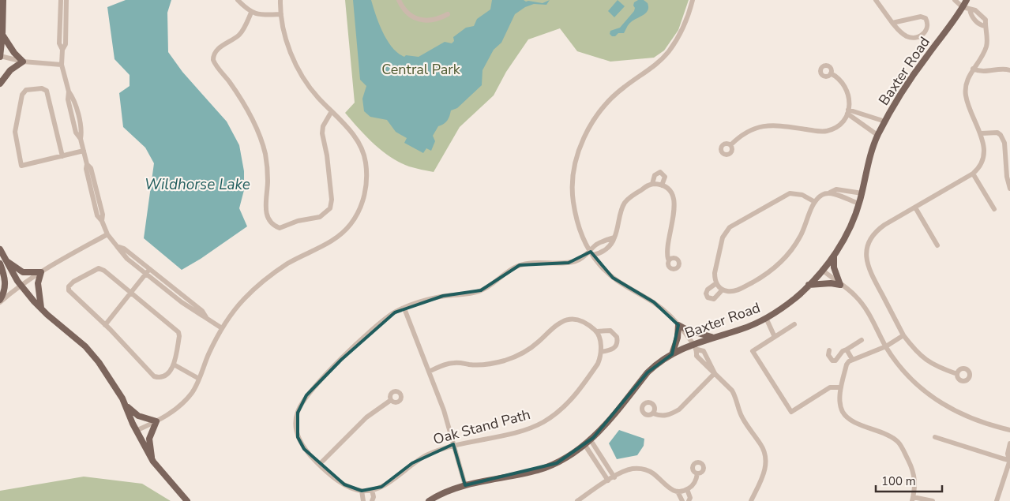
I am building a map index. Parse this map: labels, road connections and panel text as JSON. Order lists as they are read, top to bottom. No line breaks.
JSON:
{"streets":{"main road":["Baxter Road"],"street":["Oak Stand Path"]},"water":["Wildhorse Lake"],"parks":["Central Park"],"scale_bar":"100 m"}
